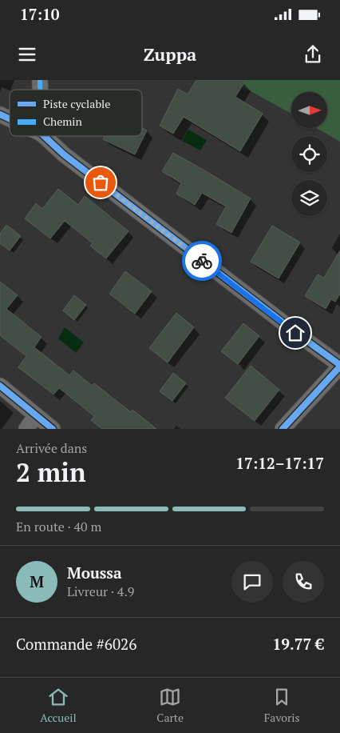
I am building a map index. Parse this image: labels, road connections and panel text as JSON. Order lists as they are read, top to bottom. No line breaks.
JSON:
{"legend":["Piste cyclable","Chemin"],"north":"right","page":{"status":"17:10","header":"Zuppa","heading":["2 min","Arrivée dans","17:12–17:17"],"panel":["Moussa","Livreur · 4.9","Commande #6026","19.77 €"],"bar":"En route · 40 m","round":"M","tabs":["Accueil","Carte","Favoris"]}}
